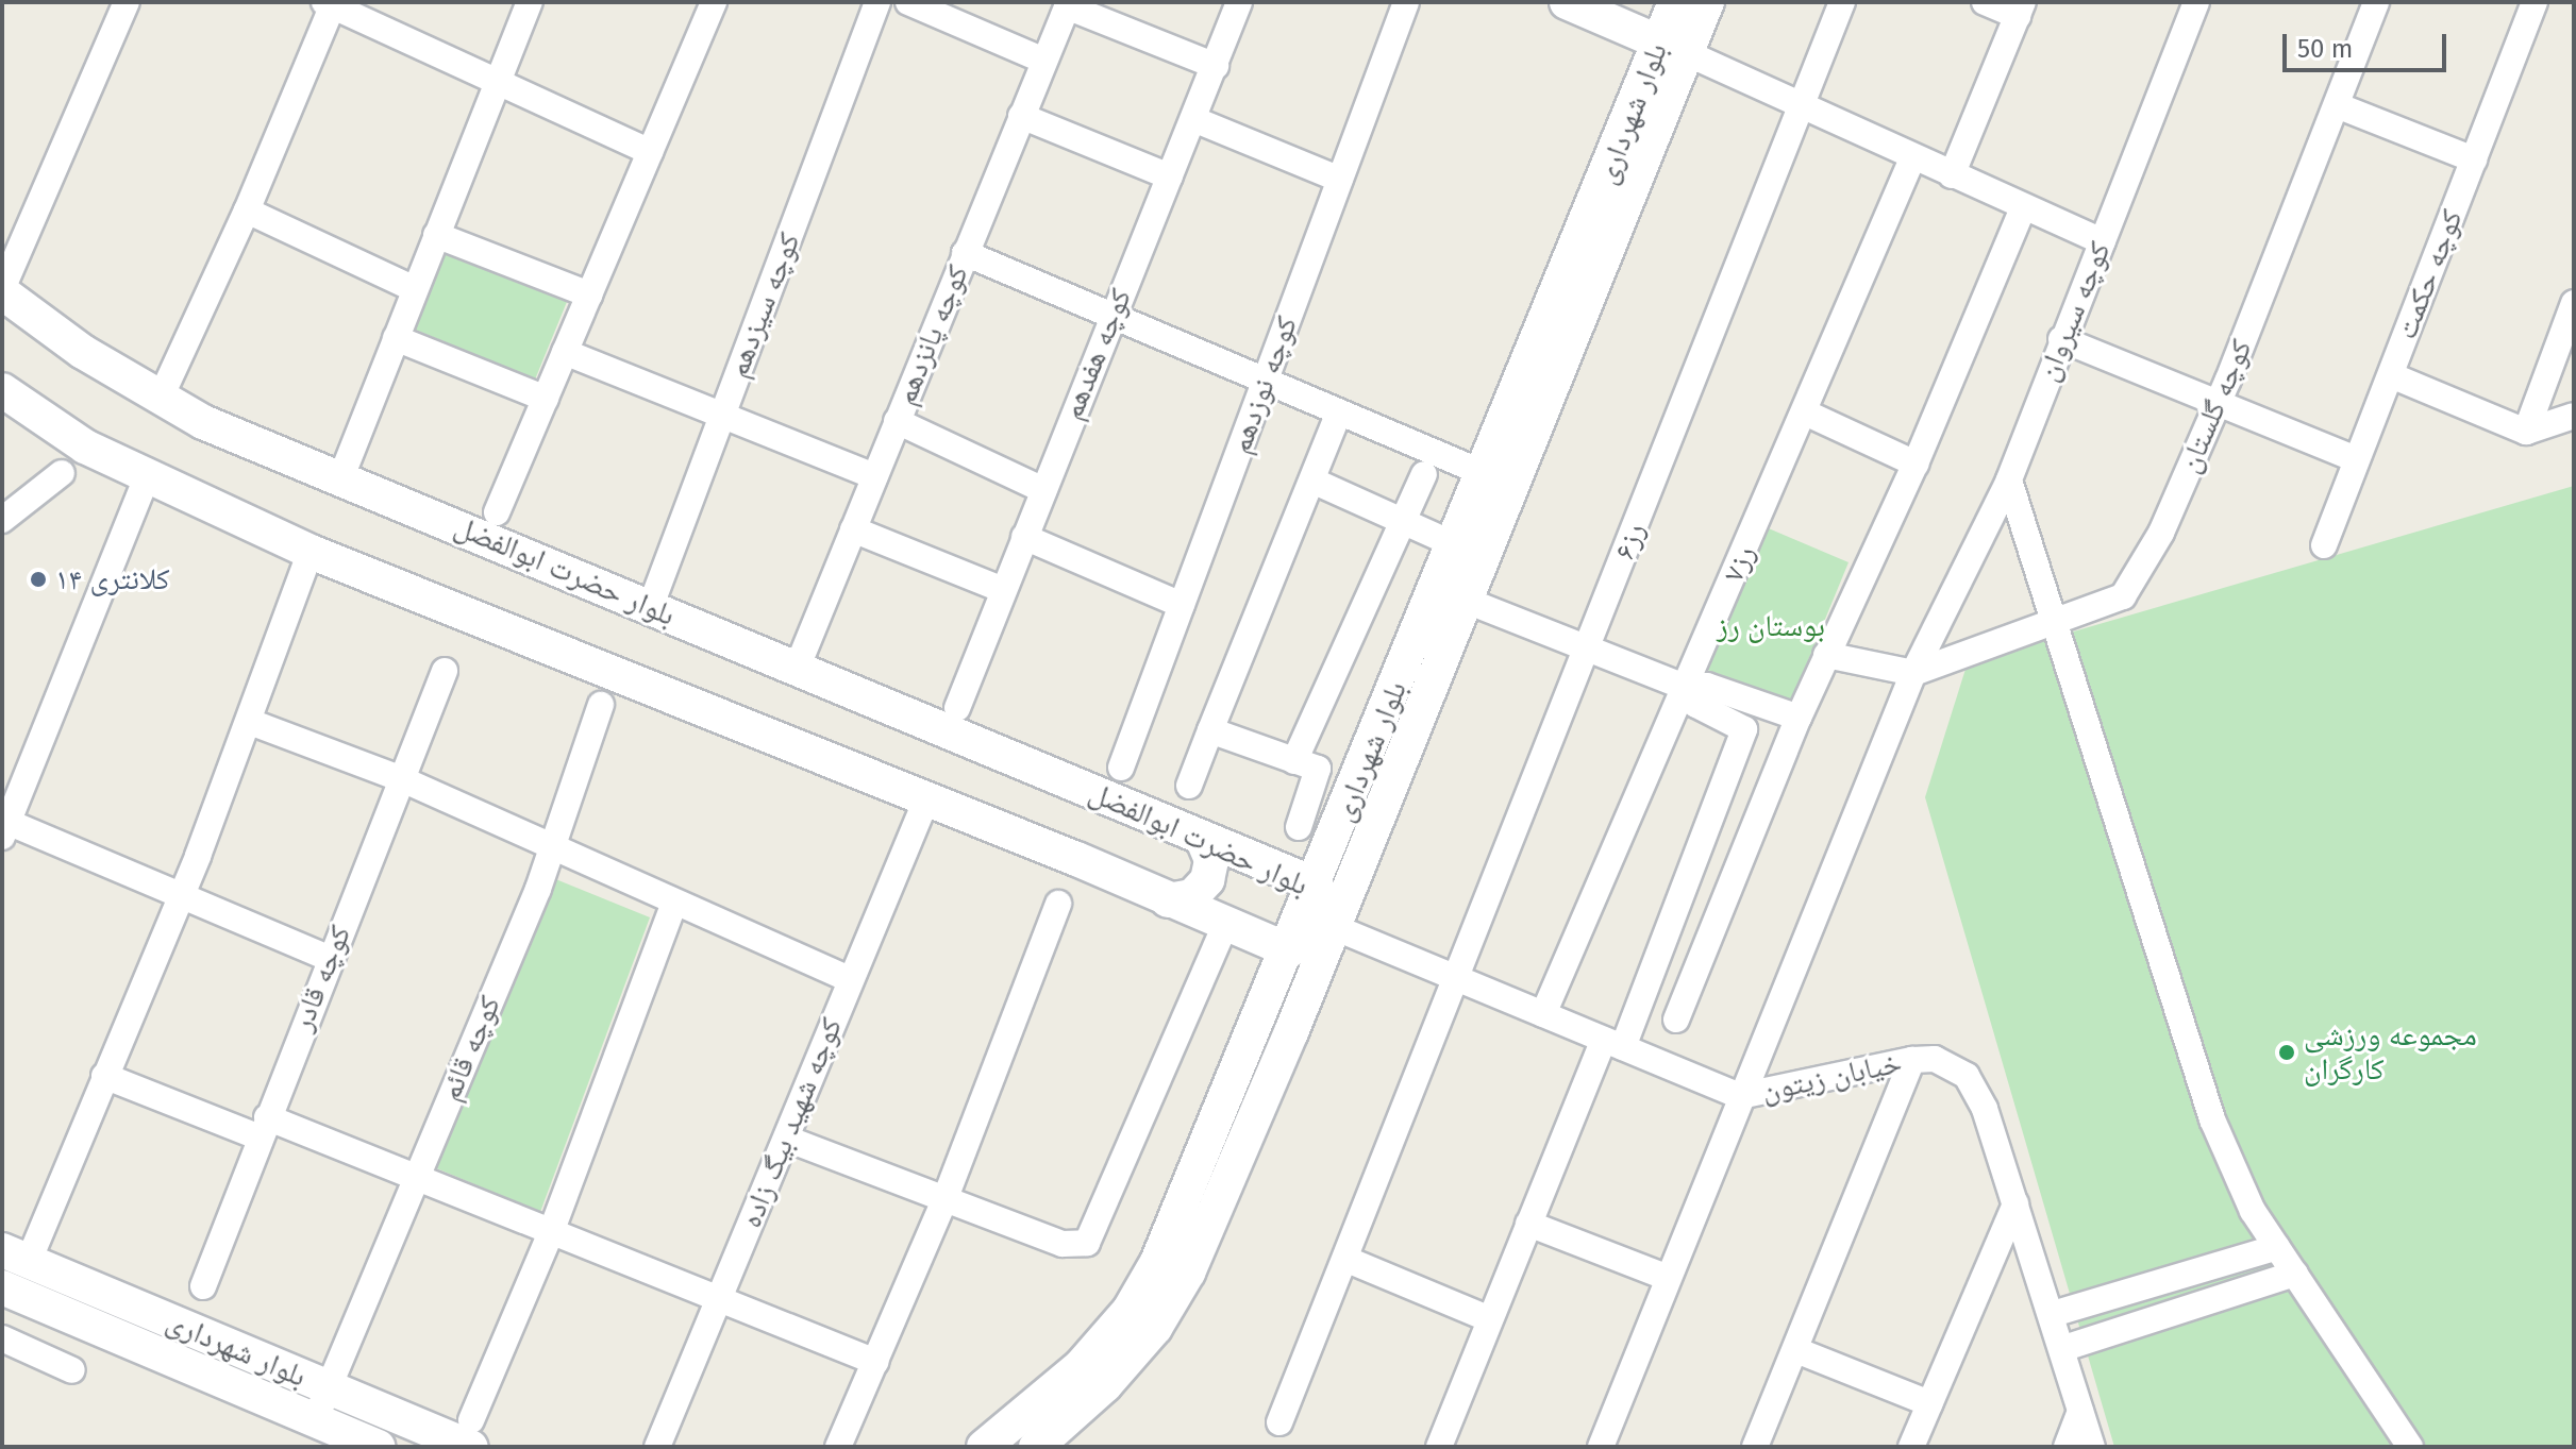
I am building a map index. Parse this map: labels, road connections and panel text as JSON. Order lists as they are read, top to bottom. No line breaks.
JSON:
{"streets":{"main road":["بلوار شهرداری","بلوار حضرت ابوالفضل"],"street":["کوچه حکمت","کوچه سیزدهم","کوچه سیروان","کوچه پانزدهم","کوچه هفدهم","کوچه نوزدهم","کوچه گلستان","رز۶","رز۷","کوچه قادر","کوچه قائم","خیابان زیتون","کوچه شهید بیگ زاده"]},"crossings":[["بلوار شهرداری","بلوار حضرت ابوالفضل"],["بلوار شهرداری","کوچه قائم"],["بلوار شهرداری","خیابان زیتون"],["کوچه سیزدهم","بلوار حضرت ابوالفضل"],["کوچه سیروان","کوچه گلستان"],["کوچه سیروان","خیابان زیتون"],["کوچه پانزدهم","بلوار حضرت ابوالفضل"],["رز۶","خیابان زیتون"],["رز۷","خیابان زیتون"],["بلوار حضرت ابوالفضل","خیابان زیتون"]],"parks":["بوستان رز"],"places":["کلانتری ۱۴","مجموعه ورزشی کارگران"],"scale_bar":"50 m"}
